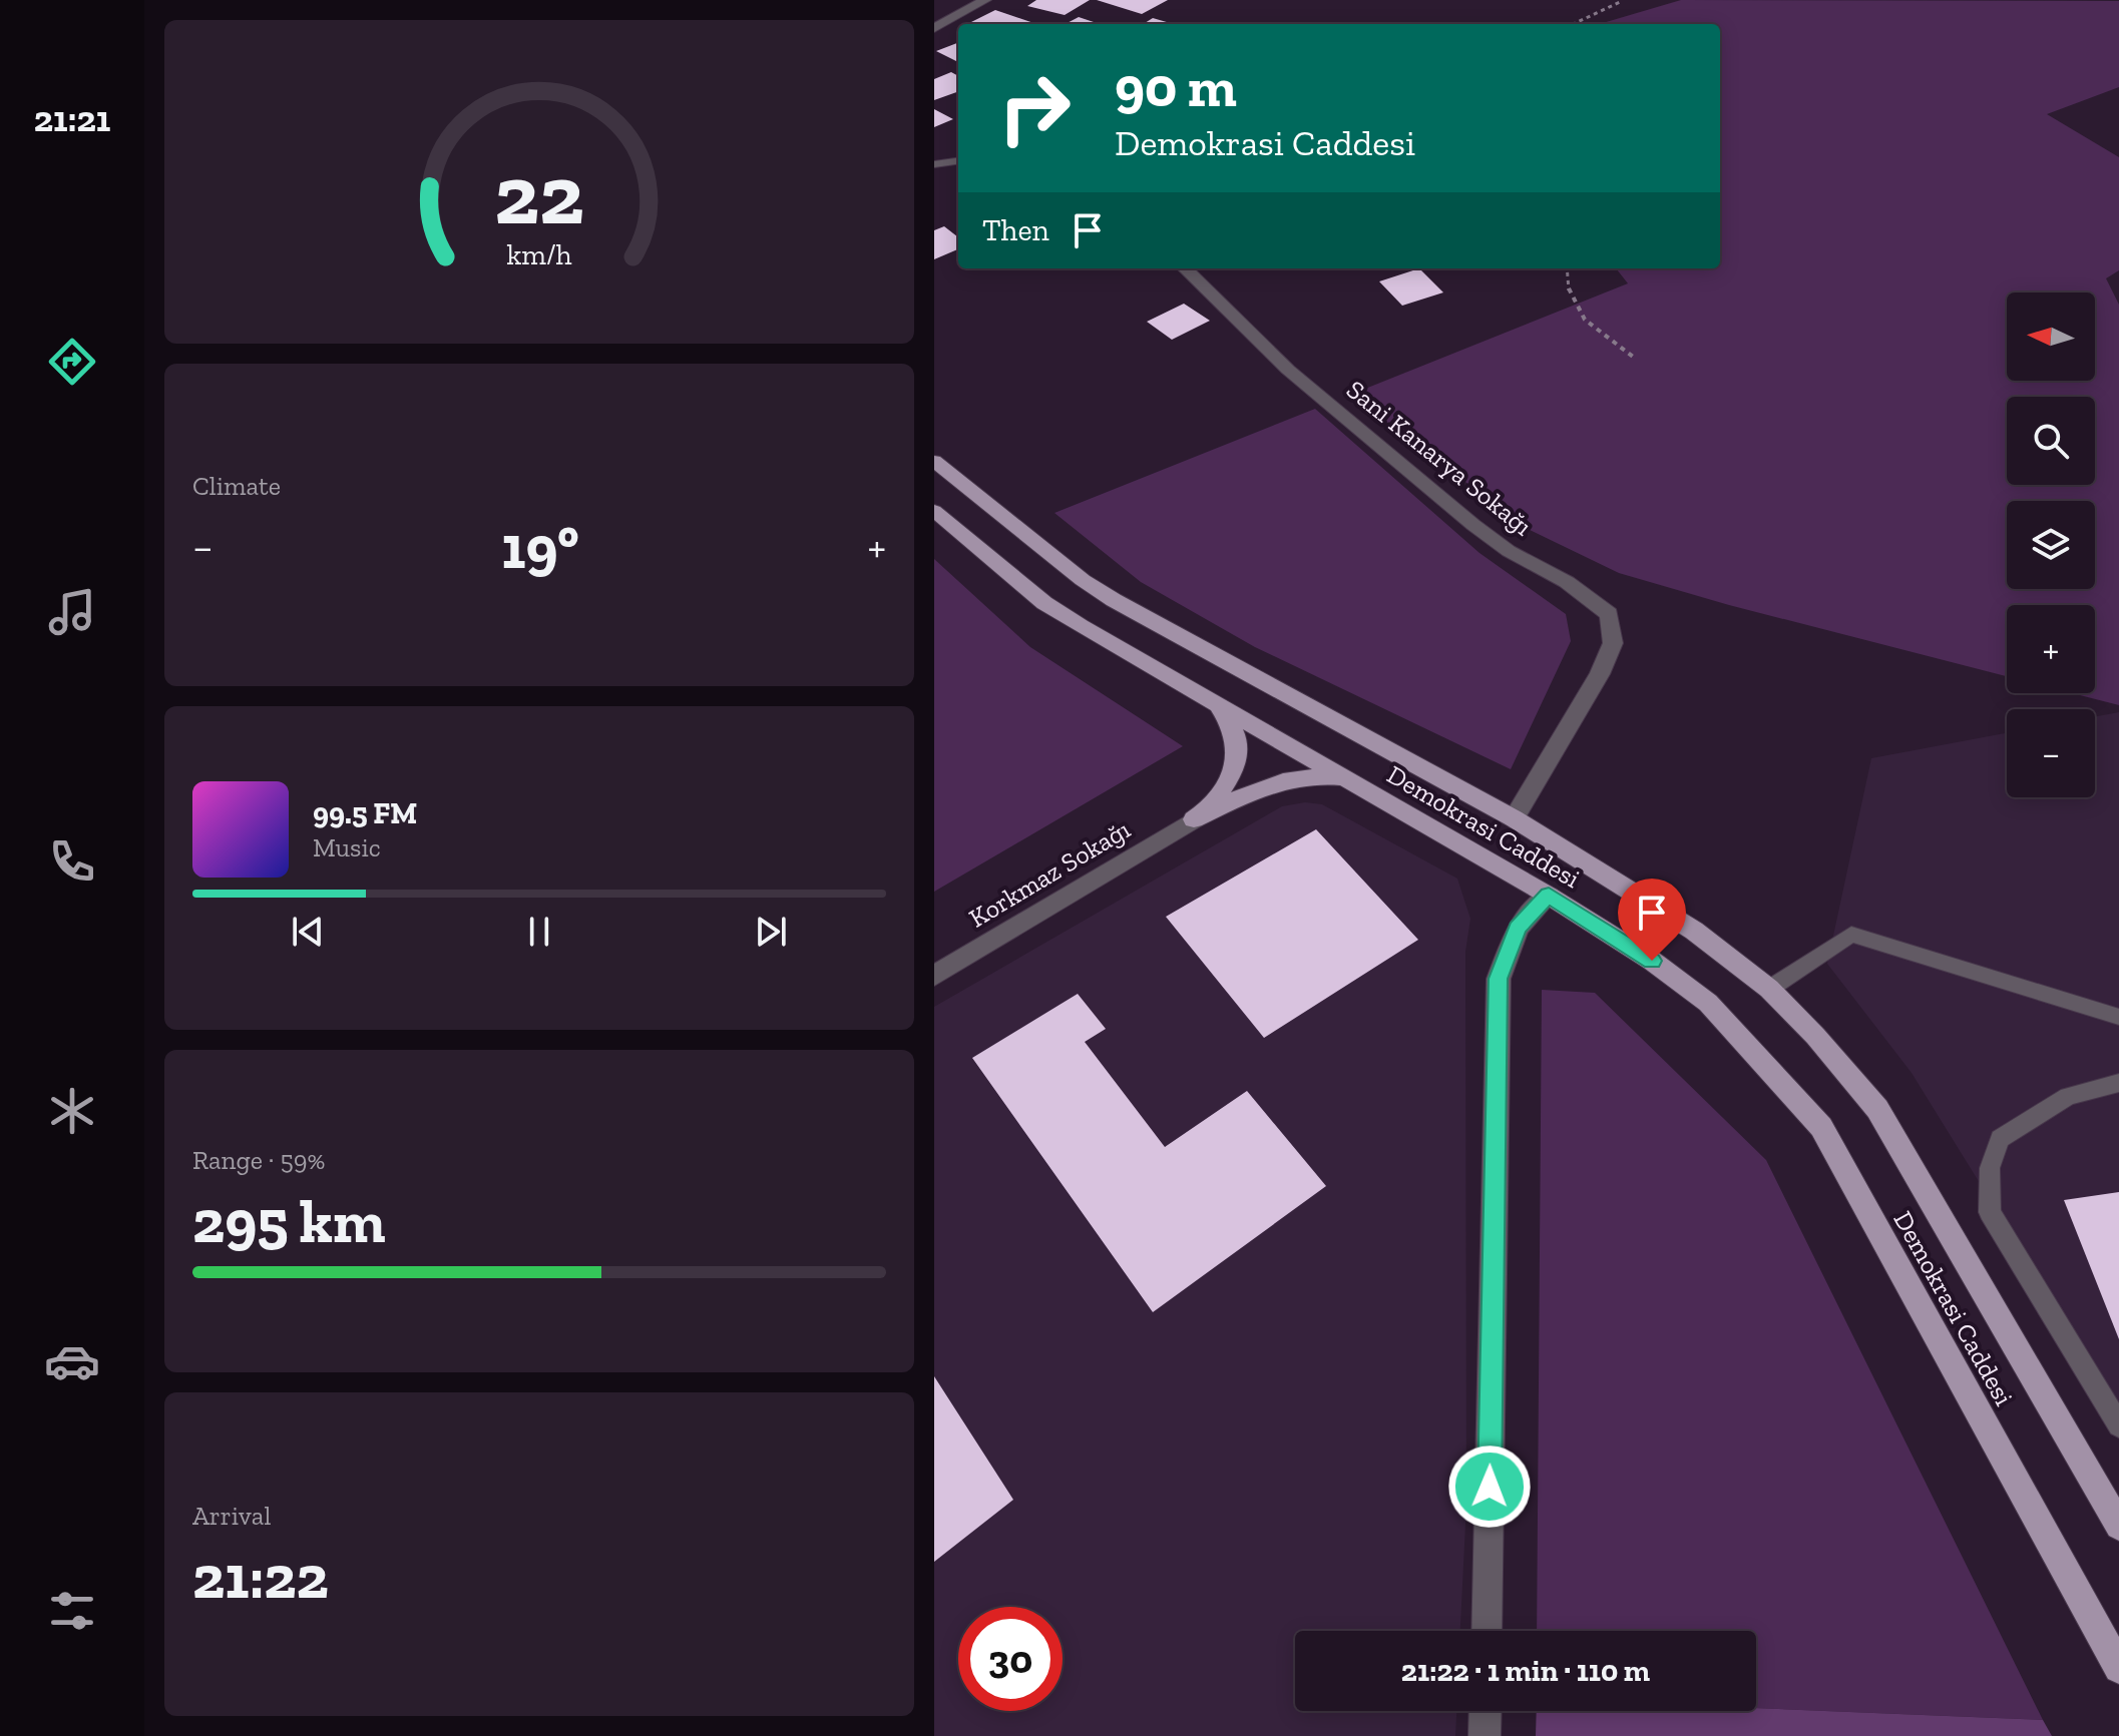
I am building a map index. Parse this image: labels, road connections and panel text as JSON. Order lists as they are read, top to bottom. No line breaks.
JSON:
{"streets":{"main road":["Demokrasi Caddesi"],"street":["Sani Kanarya Sokağı","Korkmaz Sokağı"]},"crossings":[["Sani Kanarya Sokağı","Demokrasi Caddesi"]],"north":"left","page":{"tabs":"21:21","turn":["90 m","Demokrasi Caddesi"],"then":"Then","map_buttons":["+","−"],"tile":["Climate",["Range · 59%","295 km"],["Arrival","21:22"]],"heat":["−","19°","+"],"song":["99.5 FM","Music"],"limit":"30","trip":"21:22 · 1 min · 110 m","gauge":["22","km/h"]}}
